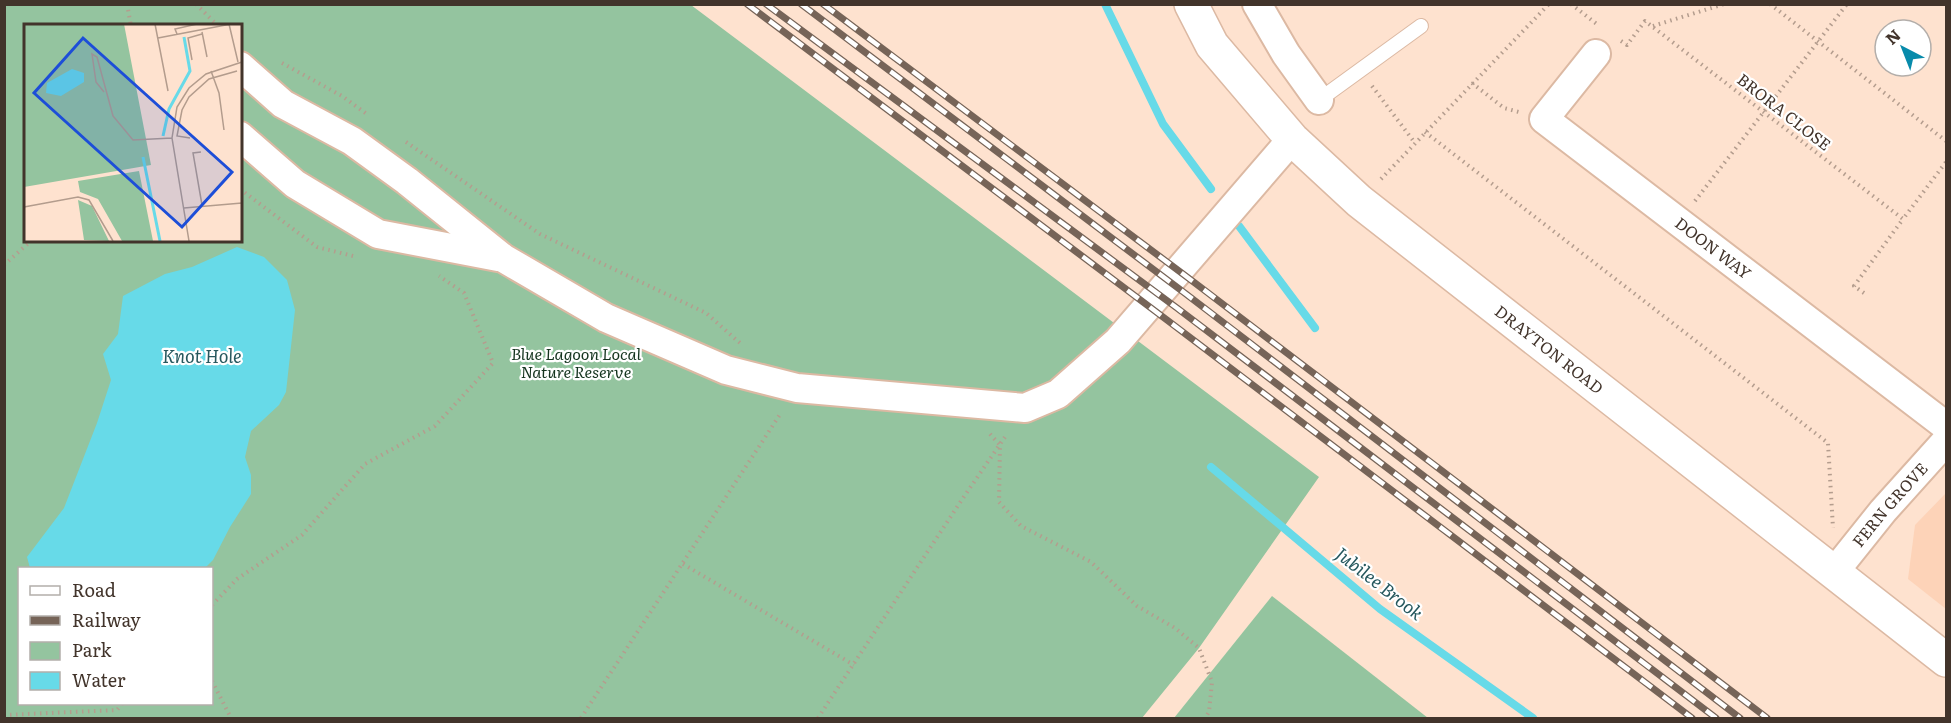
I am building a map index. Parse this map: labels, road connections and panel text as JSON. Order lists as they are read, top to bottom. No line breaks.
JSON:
{"streets":{"street":["DOON WAY","DRAYTON ROAD","FERN GROVE"],"path":["BRORA CLOSE"]},"crossings":[["DRAYTON ROAD","FERN GROVE"]],"water":["Knot Hole","Jubilee Brook"],"parks":["Blue Lagoon Local Nature Reserve"],"legend":["Road","Railway","Park","Water"],"north":"top left"}
